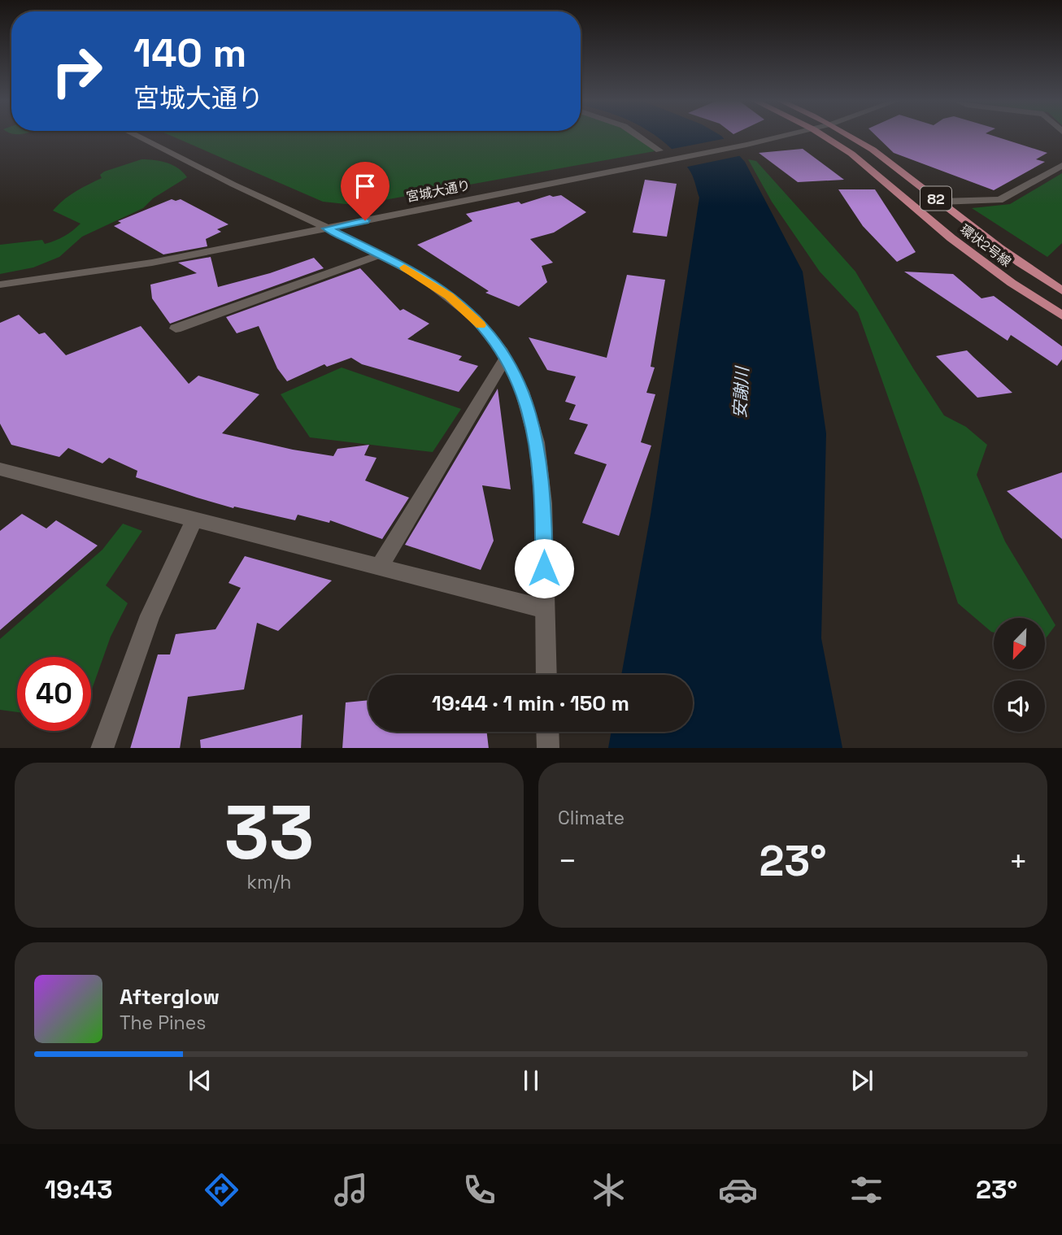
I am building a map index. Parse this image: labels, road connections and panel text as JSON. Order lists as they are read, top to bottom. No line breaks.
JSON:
{"streets":{"main road":["82","環状2号線"],"street":["宮城大通り"]},"water":["安謝川"],"north":"bottom left","page":{"turn":["140 m","宮城大通り"],"limit":"40","trip":"19:44 · 1 min · 150 m","tile":[["33","km/h"],"Climate"],"heat":["−","23°","+"],"song":["Afterglow","The Pines"],"tabs":["19:43","23°"]}}
